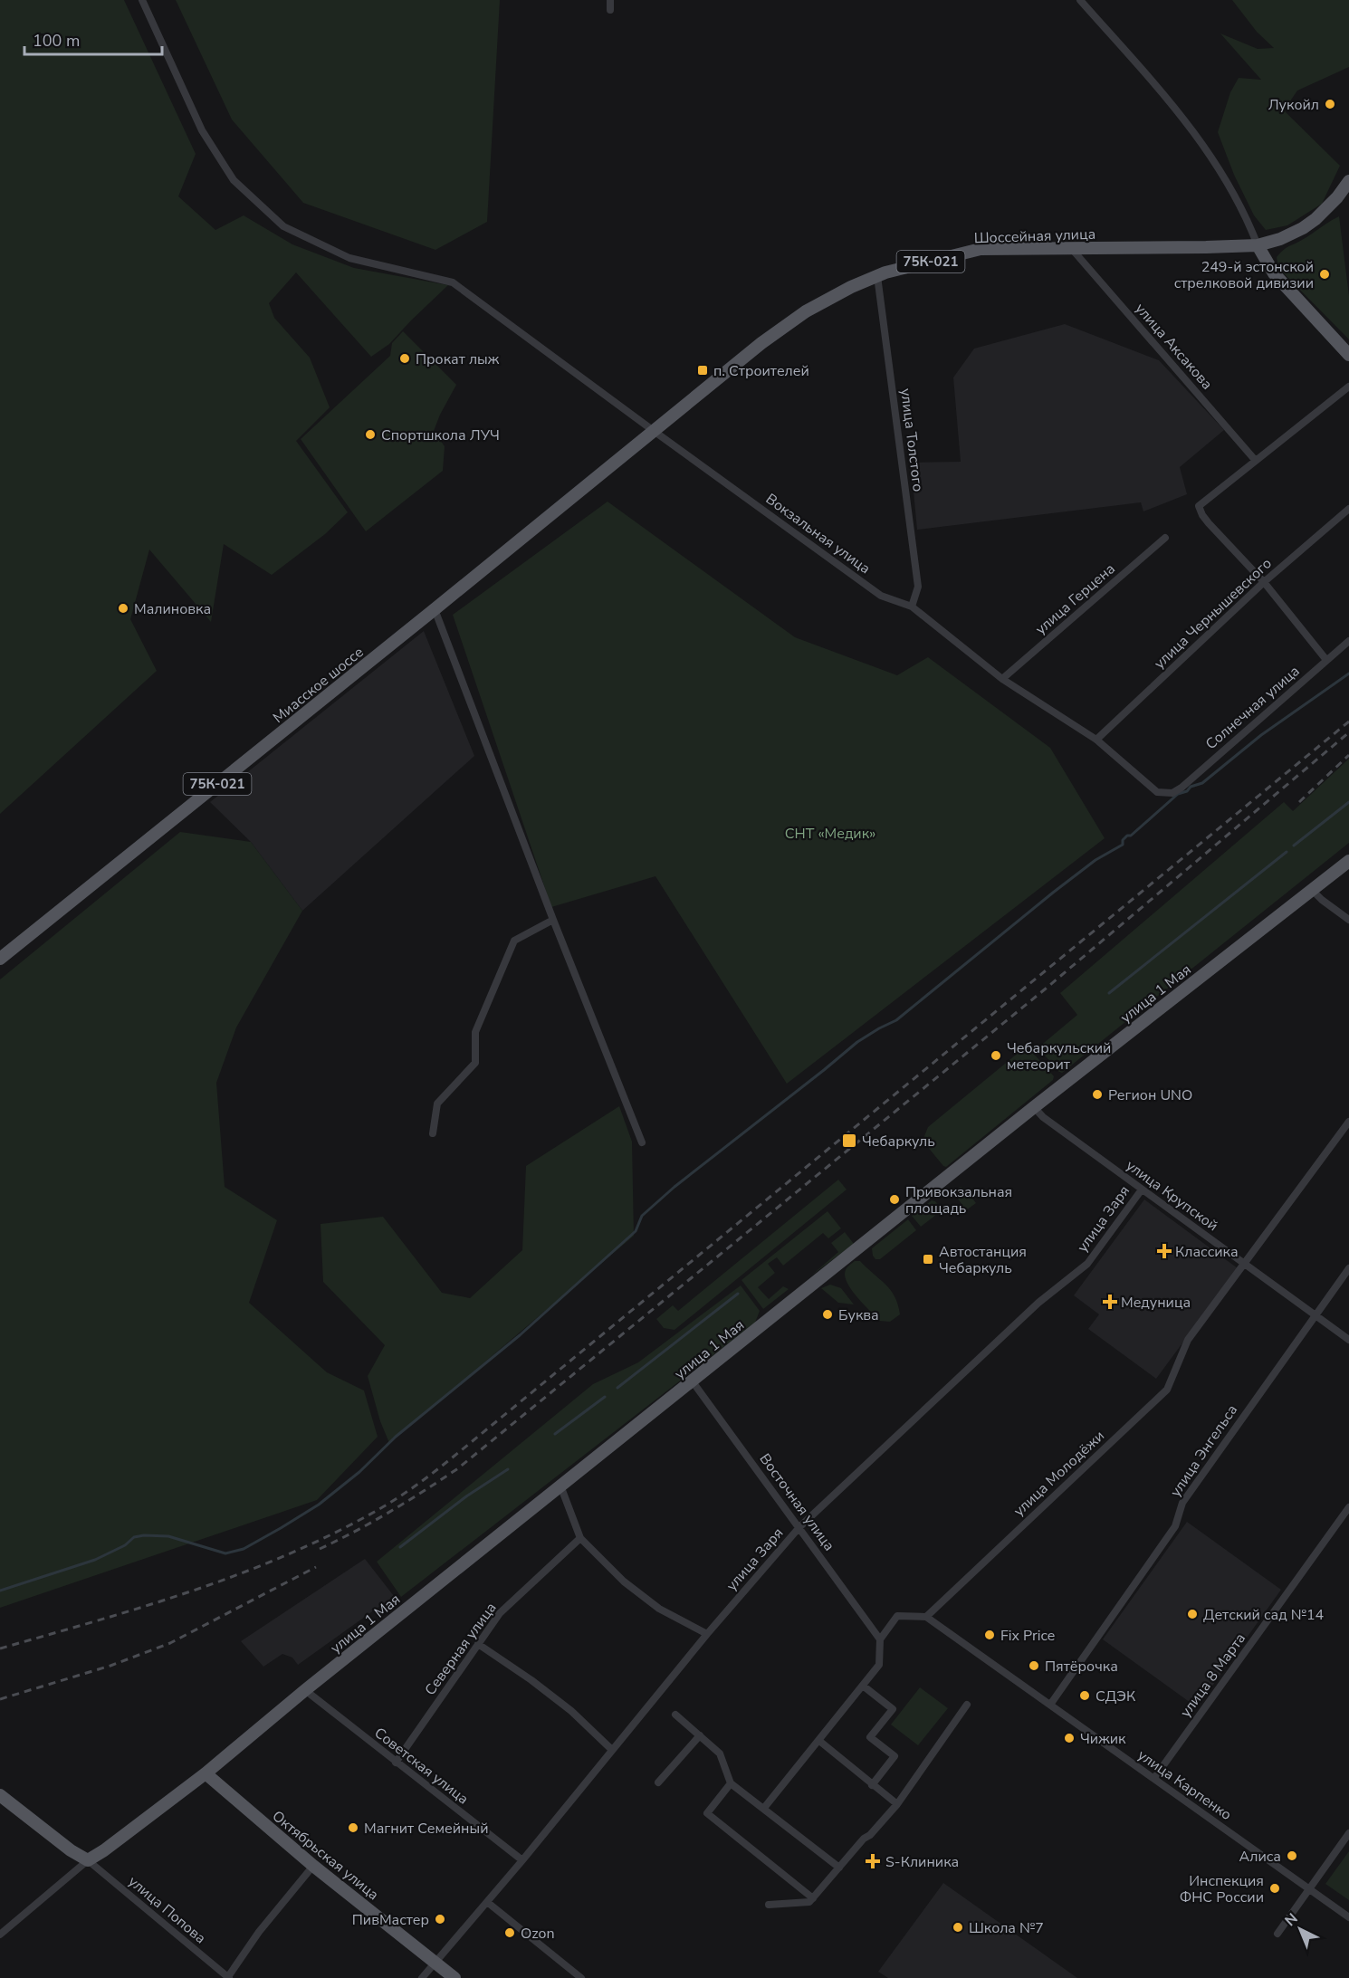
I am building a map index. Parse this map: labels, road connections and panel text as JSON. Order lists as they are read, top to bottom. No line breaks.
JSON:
{"streets":{"main road":["Шоссейная улица","75К-021","Миасское шоссе","улица 1 Мая","Октябрьская улица"],"street":["улица Аксакова","улица Толстого","Вокзальная улица","улица Герцена","улица Чернышевского","Солнечная улица","улица Крупской","улица Заря","улица Энгельса","улица Молодёжи","Восточная улица","Северная улица","улица 8 Марта","Советская улица","улица Карпенко","улица Попова"]},"crossings":[["Шоссейная улица","улица Аксакова"],["Шоссейная улица","улица Толстого"],["Шоссейная улица","Вокзальная улица"],["Шоссейная улица","Миасское шоссе"],["улица Толстого","Вокзальная улица"],["Вокзальная улица","улица Герцена"],["Вокзальная улица","улица Чернышевского"],["Вокзальная улица","Миасское шоссе"],["Вокзальная улица","Солнечная улица"],["улица 1 Мая","улица Крупской"],["улица 1 Мая","Восточная улица"],["улица 1 Мая","Советская улица"],["улица 1 Мая","Октябрьская улица"],["улица 1 Мая","улица Попова"],["улица Крупской","улица Заря"],["улица Крупской","улица Энгельса"],["улица Крупской","улица Молодёжи"],["улица Заря","Восточная улица"],["улица Заря","Советская улица"],["улица Заря","Октябрьская улица"],["улица Энгельса","улица Карпенко"],["улица Молодёжи","улица Карпенко"],["Северная улица","Советская улица"],["улица 8 Марта","улица Карпенко"]],"parks":["СНТ «Медик»"],"places":{"other":["Лукойл","249-й эстонской стрелковой дивизии","Прокат лыж","Спортшкола ЛУЧ","Малиновка","Чебаркульский метеорит","Регион UNO","Привокзальная площадь","Буква","Детский сад №14","Fix Price","Пятёрочка","СДЭК","Чижик","Магнит Семейный","Алиса","Инспекция ФНС России","ПивМастер","Школа №7","Ozon"],"transit":["п. Строителей","Чебаркуль","Автостанция Чебаркуль"],"health":["Классика","Медуница","S-Клиника"]},"scale_bar":"100 m","north":"top left"}
